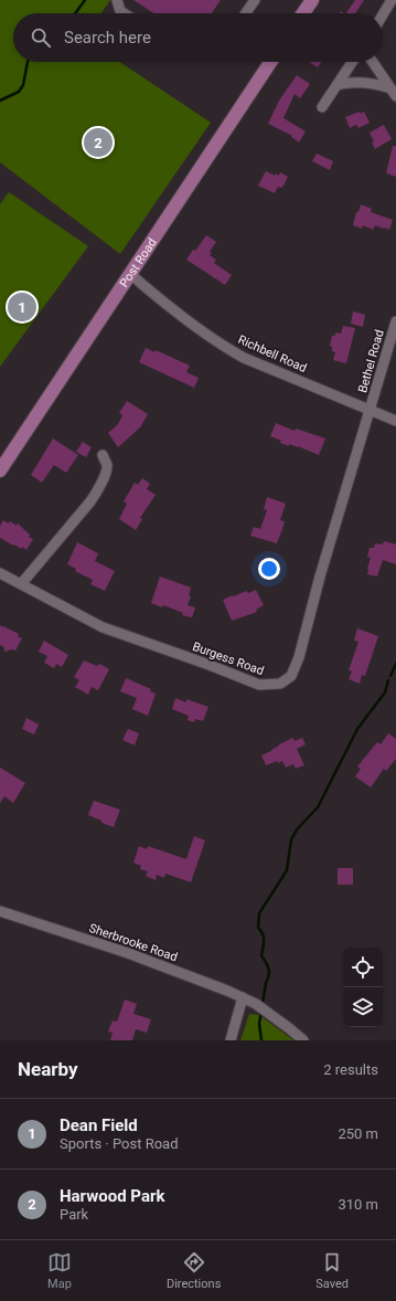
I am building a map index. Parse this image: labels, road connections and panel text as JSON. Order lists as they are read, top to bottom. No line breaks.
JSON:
{"streets":{"main road":["Post Road"],"street":["Richbell Road","Bethel Road","Burgess Road","Sherbrooke Road"]},"crossings":[["Post Road","Richbell Road"],["Richbell Road","Bethel Road"],["Richbell Road","Burgess Road"],["Bethel Road","Burgess Road"]],"page":{"search":"Search here","pins":["2","1"],"heading":["Nearby","2 results"],"list":[{"mark":"1","name":"Dean Field","note":"Sports · Post Road","value":"250 m"},{"mark":"2","name":"Harwood Park","note":"Park","value":"310 m"}],"nav":["Map","Directions","Saved"]}}
